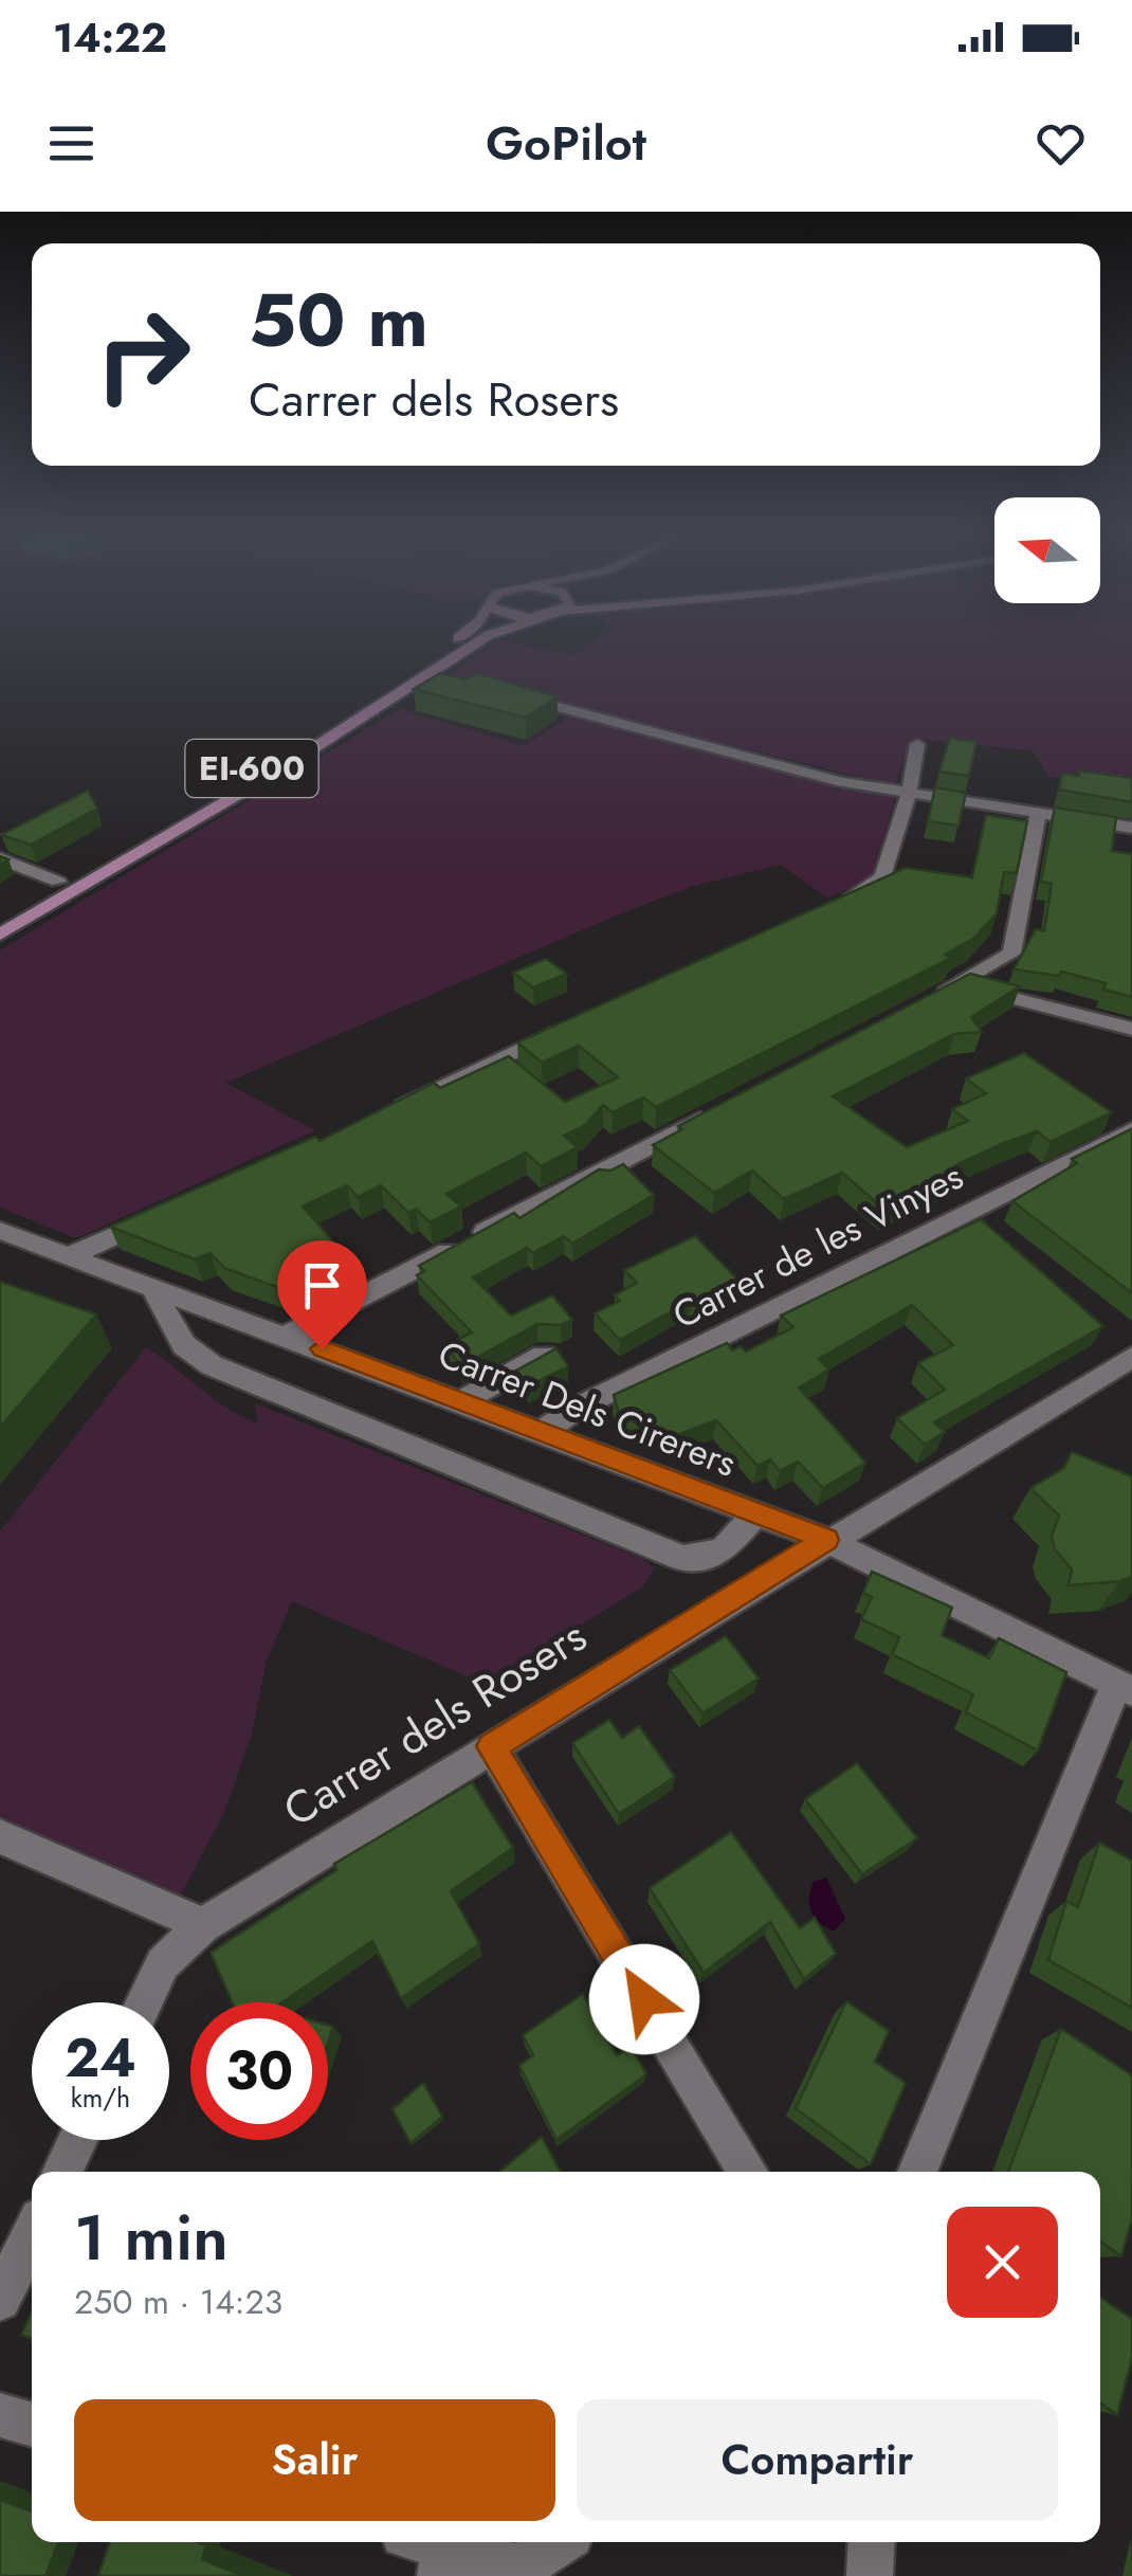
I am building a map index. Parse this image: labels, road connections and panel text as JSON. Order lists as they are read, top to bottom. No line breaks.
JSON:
{"streets":{"main road":["EI-600"],"street":["Carrer de les Vinyes","Carrer Dels Cirerers","Carrer dels Rosers"]},"crossings":[["Carrer de les Vinyes","Carrer Dels Cirerers"],["Carrer Dels Cirerers","Carrer dels Rosers"]],"north":"left","page":{"status":"14:22","header":"GoPilot","turn":["50 m","Carrer dels Rosers"],"speed":"24 km/h","limit":"30","heading":["1 min","250 m · 14:23"],"buttons":["Salir","Compartir"]}}
